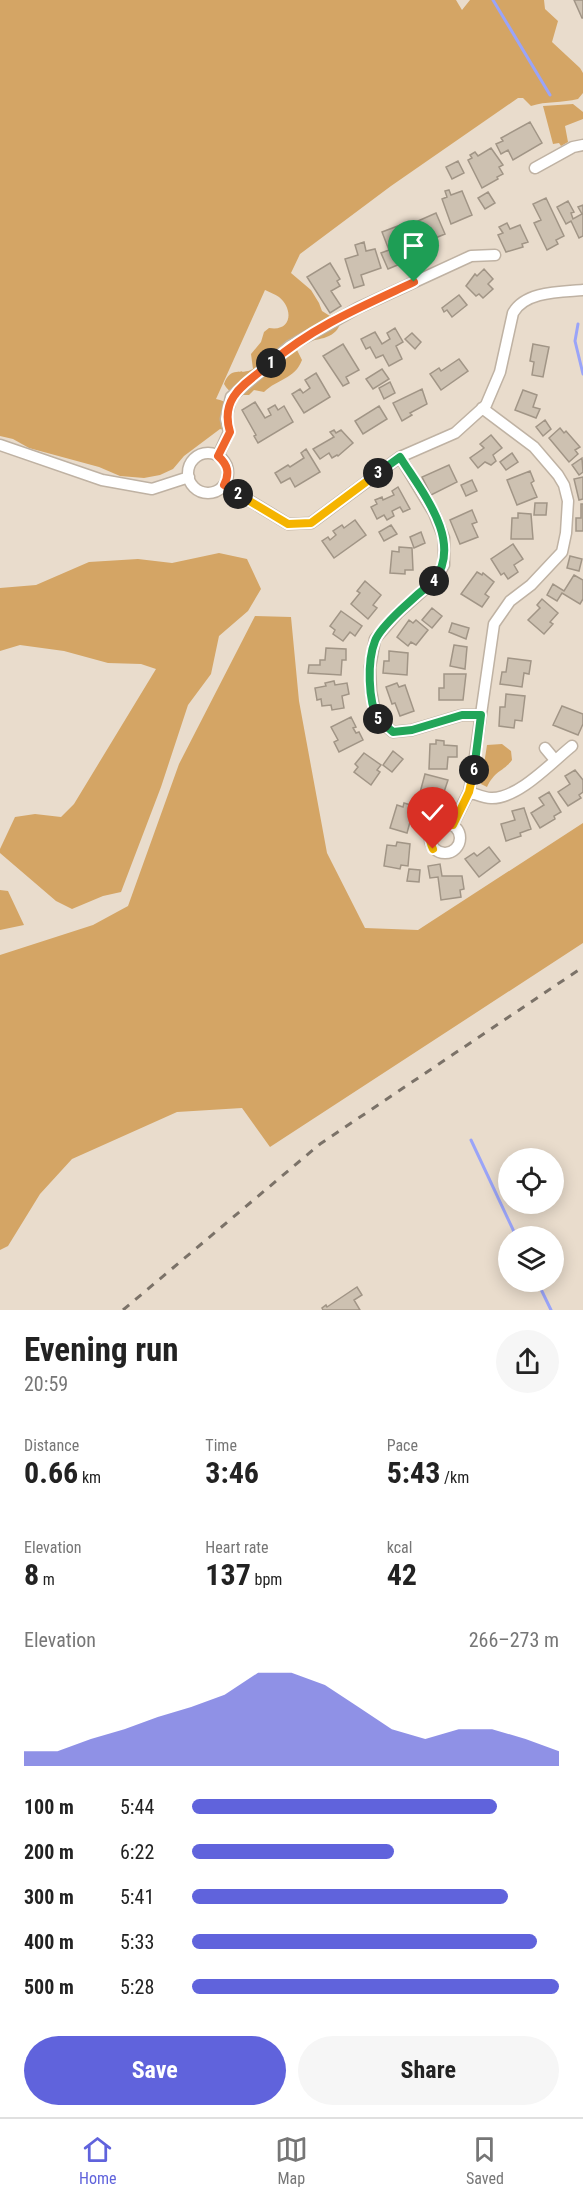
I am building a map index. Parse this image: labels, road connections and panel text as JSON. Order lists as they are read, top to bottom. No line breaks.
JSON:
{"page":{"pins":["1","3","2","4","5","6"],"heading":["Evening run","20:59"],"stats":[["Distance","0.66 km"],["Time","3:46"],["Pace","5:43 /km"],["Elevation","8 m"],["Heart rate","137 bpm"],["kcal","42"]],"chart":["Elevation","266–273 m"],"list":[{"name":"100 m","note":"5:44"},{"name":"200 m","note":"6:22"},{"name":"300 m","note":"5:41"},{"name":"400 m","note":"5:33"},{"name":"500 m","note":"5:28"}],"buttons":["Save","Share"],"tabs":["Home","Map","Saved"]}}
